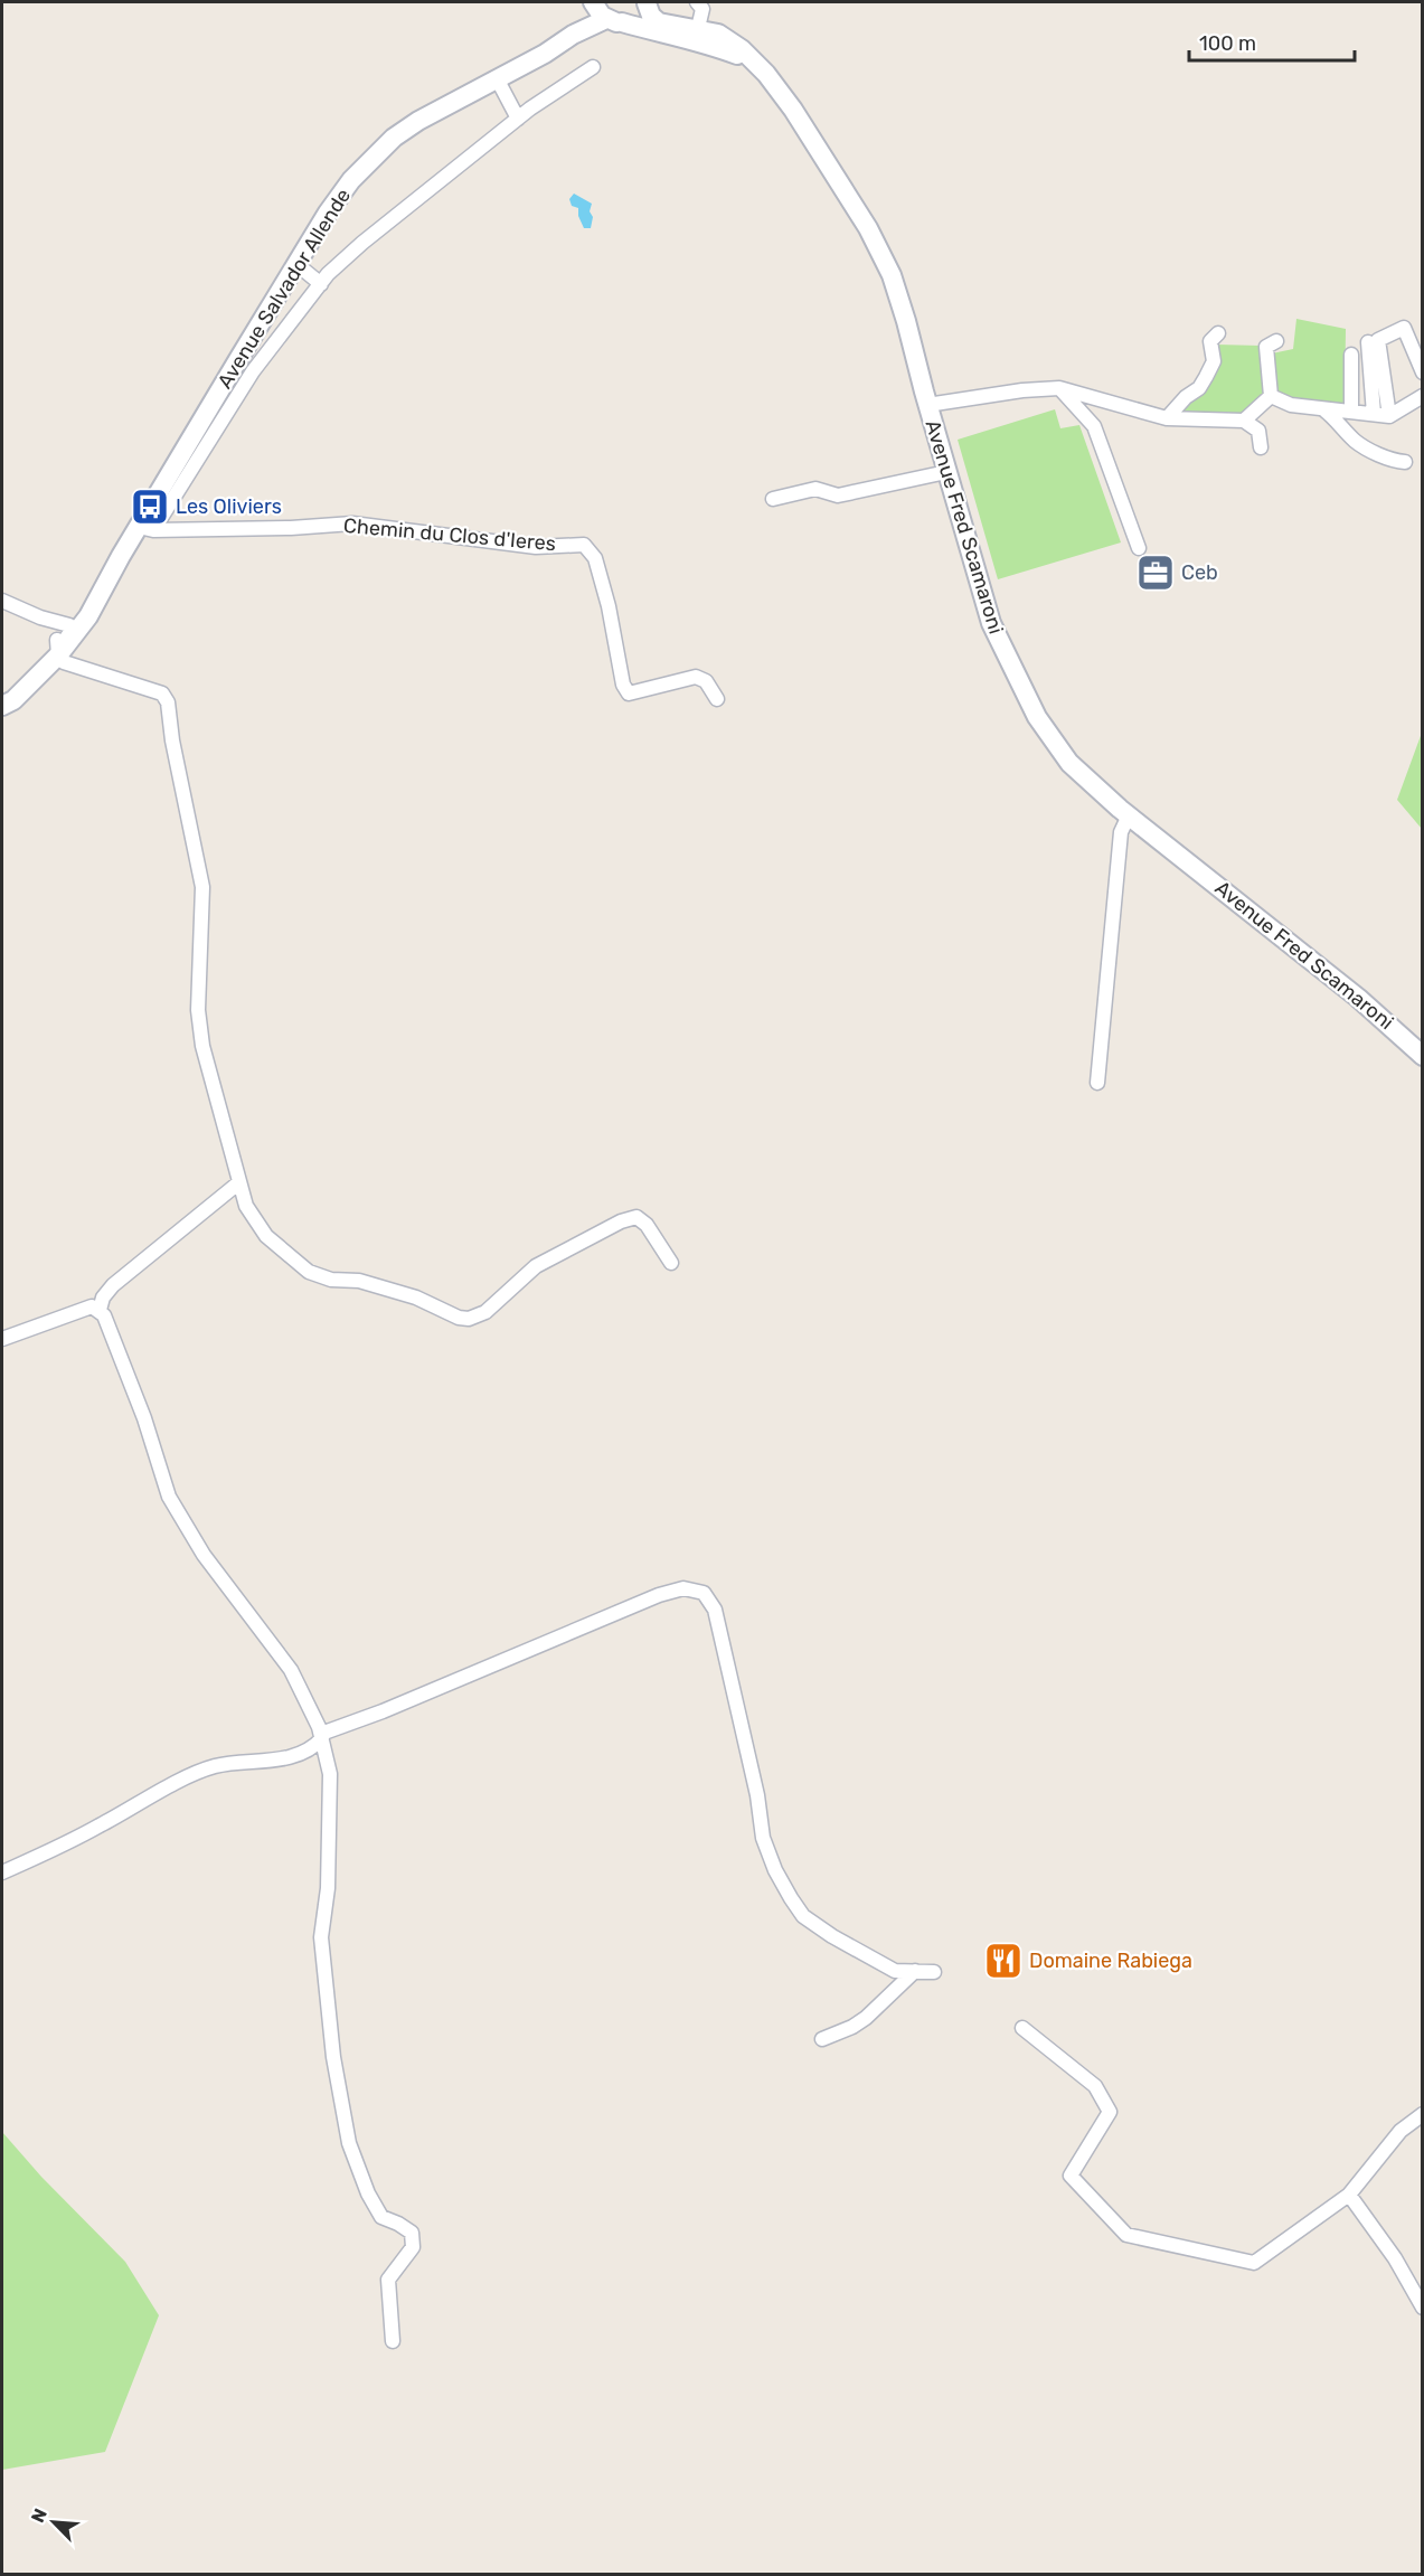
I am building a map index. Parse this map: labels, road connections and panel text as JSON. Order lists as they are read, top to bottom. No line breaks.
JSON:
{"streets":{"main road":["Avenue Salvador Allende","Avenue Fred Scamaroni"],"street":["Chemin du Clos d'Ieres"]},"crossings":[["Avenue Salvador Allende","Avenue Fred Scamaroni"],["Avenue Salvador Allende","Chemin du Clos d'Ieres"]],"places":{"bus stop":["Les Oliviers"],"office":["Ceb"],"restaurant":["Domaine Rabiega"]},"scale_bar":"100 m","north":"top left"}
